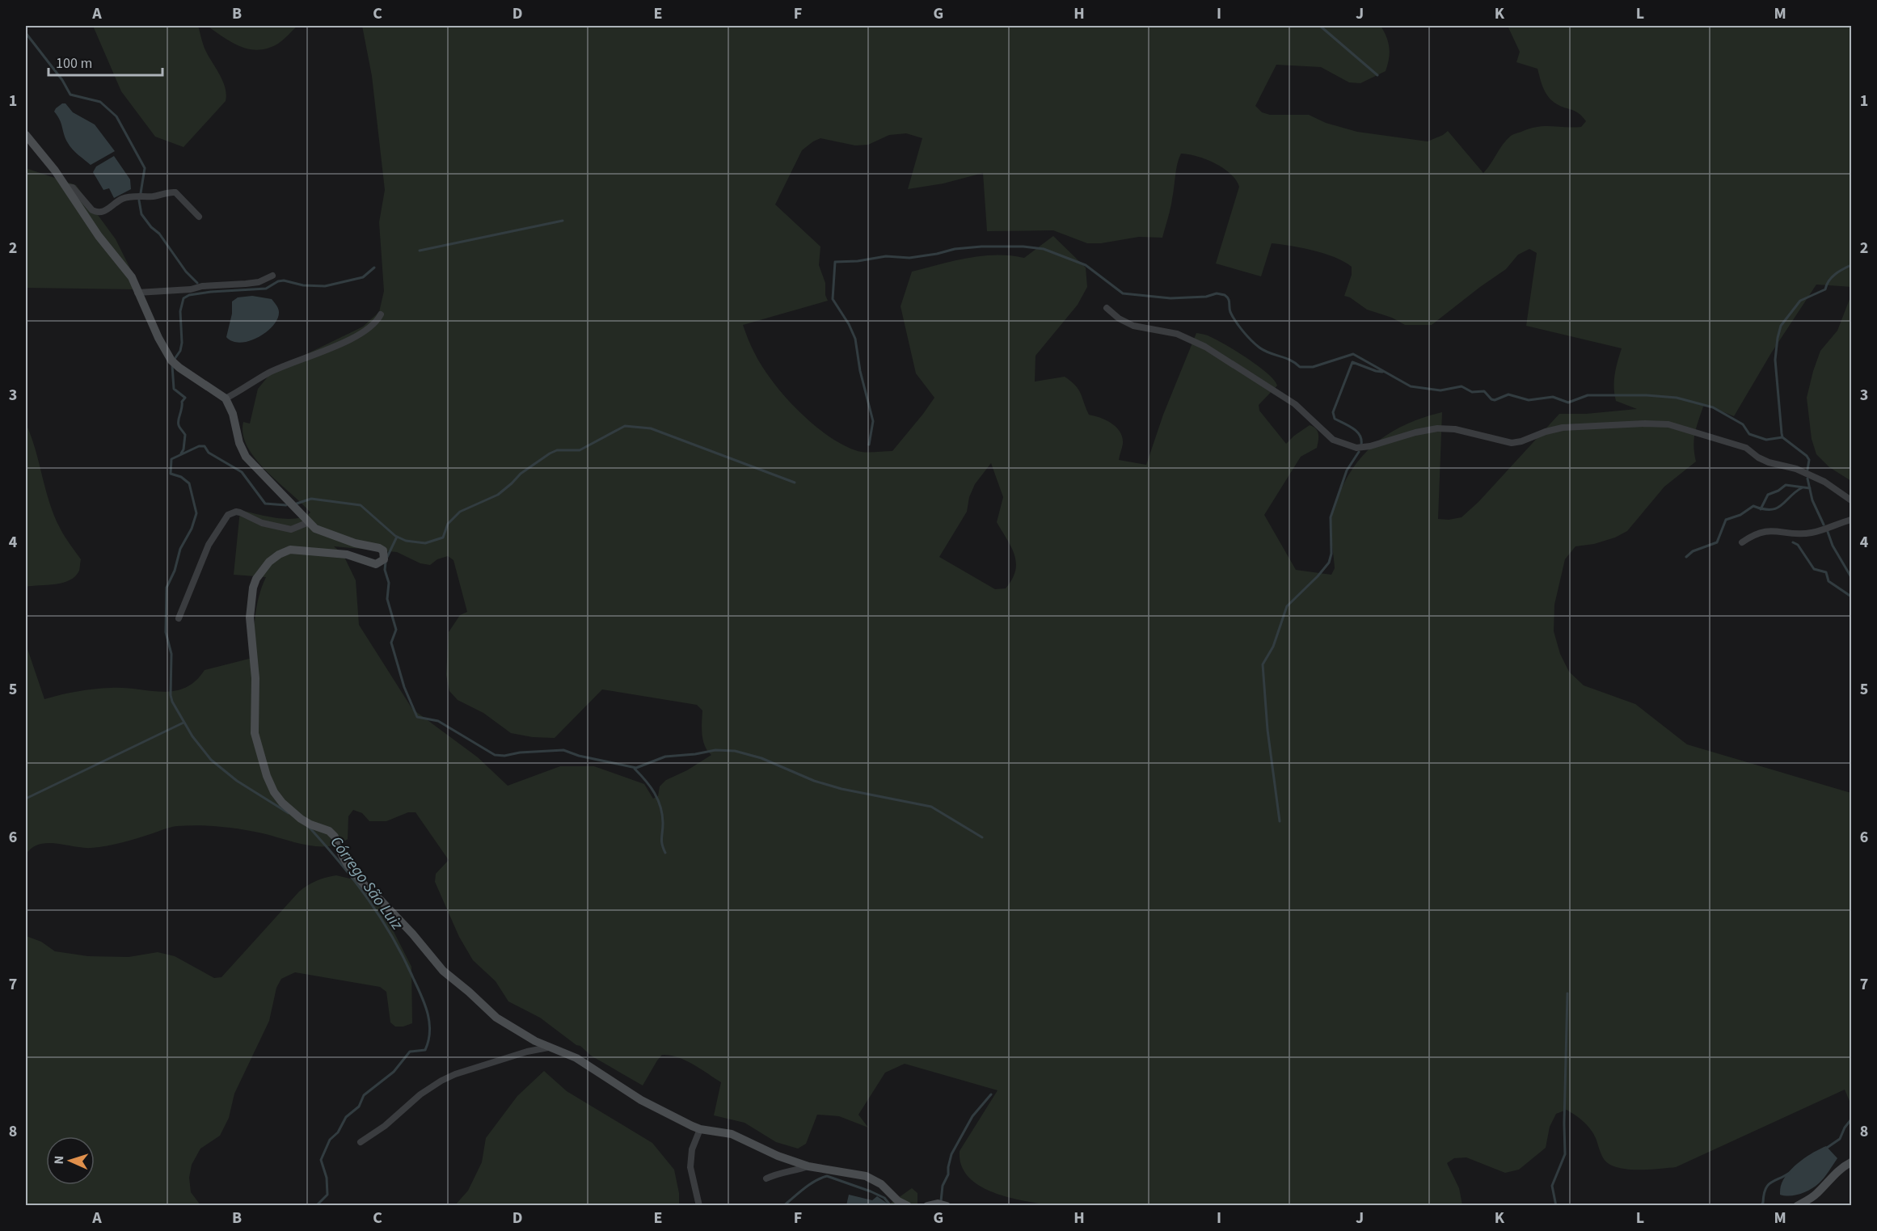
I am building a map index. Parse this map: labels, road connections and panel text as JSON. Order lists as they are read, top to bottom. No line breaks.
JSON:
{"water":["Córrego São Luiz"],"scale_bar":"100 m","north":"left","grid":{"columns":["A","B","C","D","E","F","G","H","I","J","K","L","M"],"rows":["1","2","3","4","5","6","7","8"]}}
